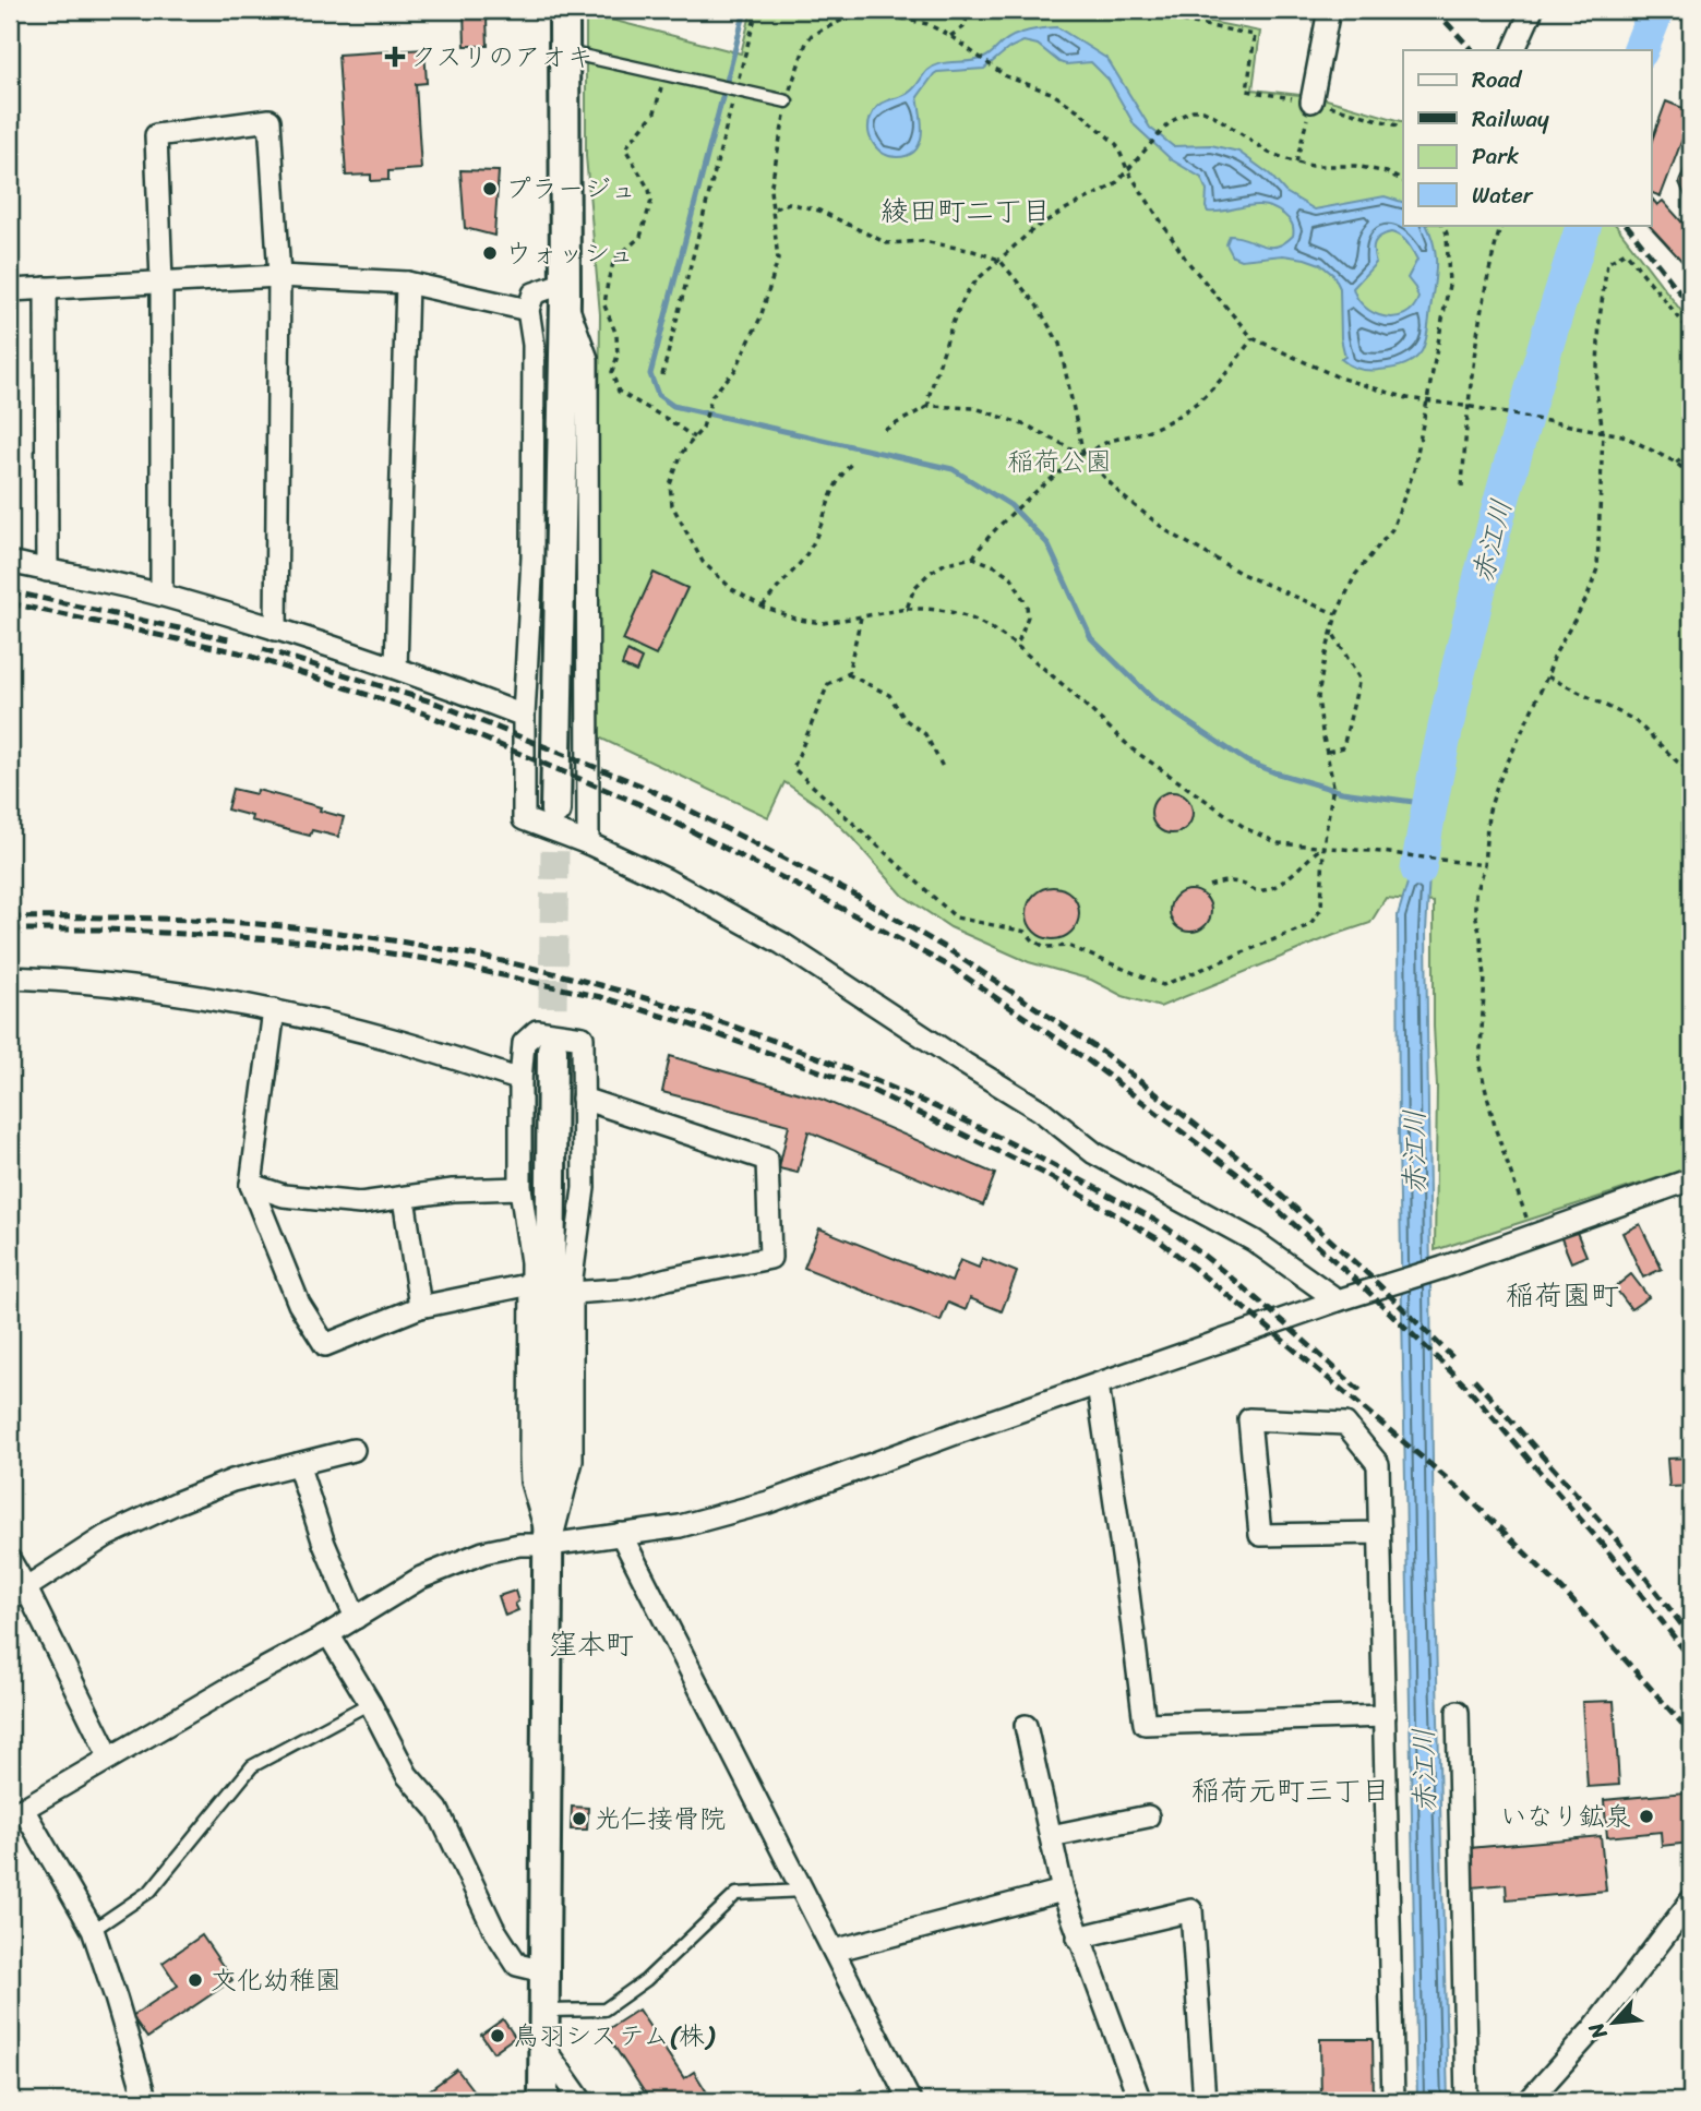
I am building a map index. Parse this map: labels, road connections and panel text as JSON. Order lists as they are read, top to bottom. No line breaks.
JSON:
{"districts":["綾田町二丁目","稲荷園町","窪本町","稲荷元町三丁目"],"water":["赤江川"],"parks":["稲荷公園"],"places":{"health":["クスリのアオキ"],"other":["プラージュ","ウォッシュ","いなり鉱泉","光仁接骨院","文化幼稚園","鳥羽システム(株)"]},"legend":["Road","Railway","Park","Water"],"north":"bottom left"}
